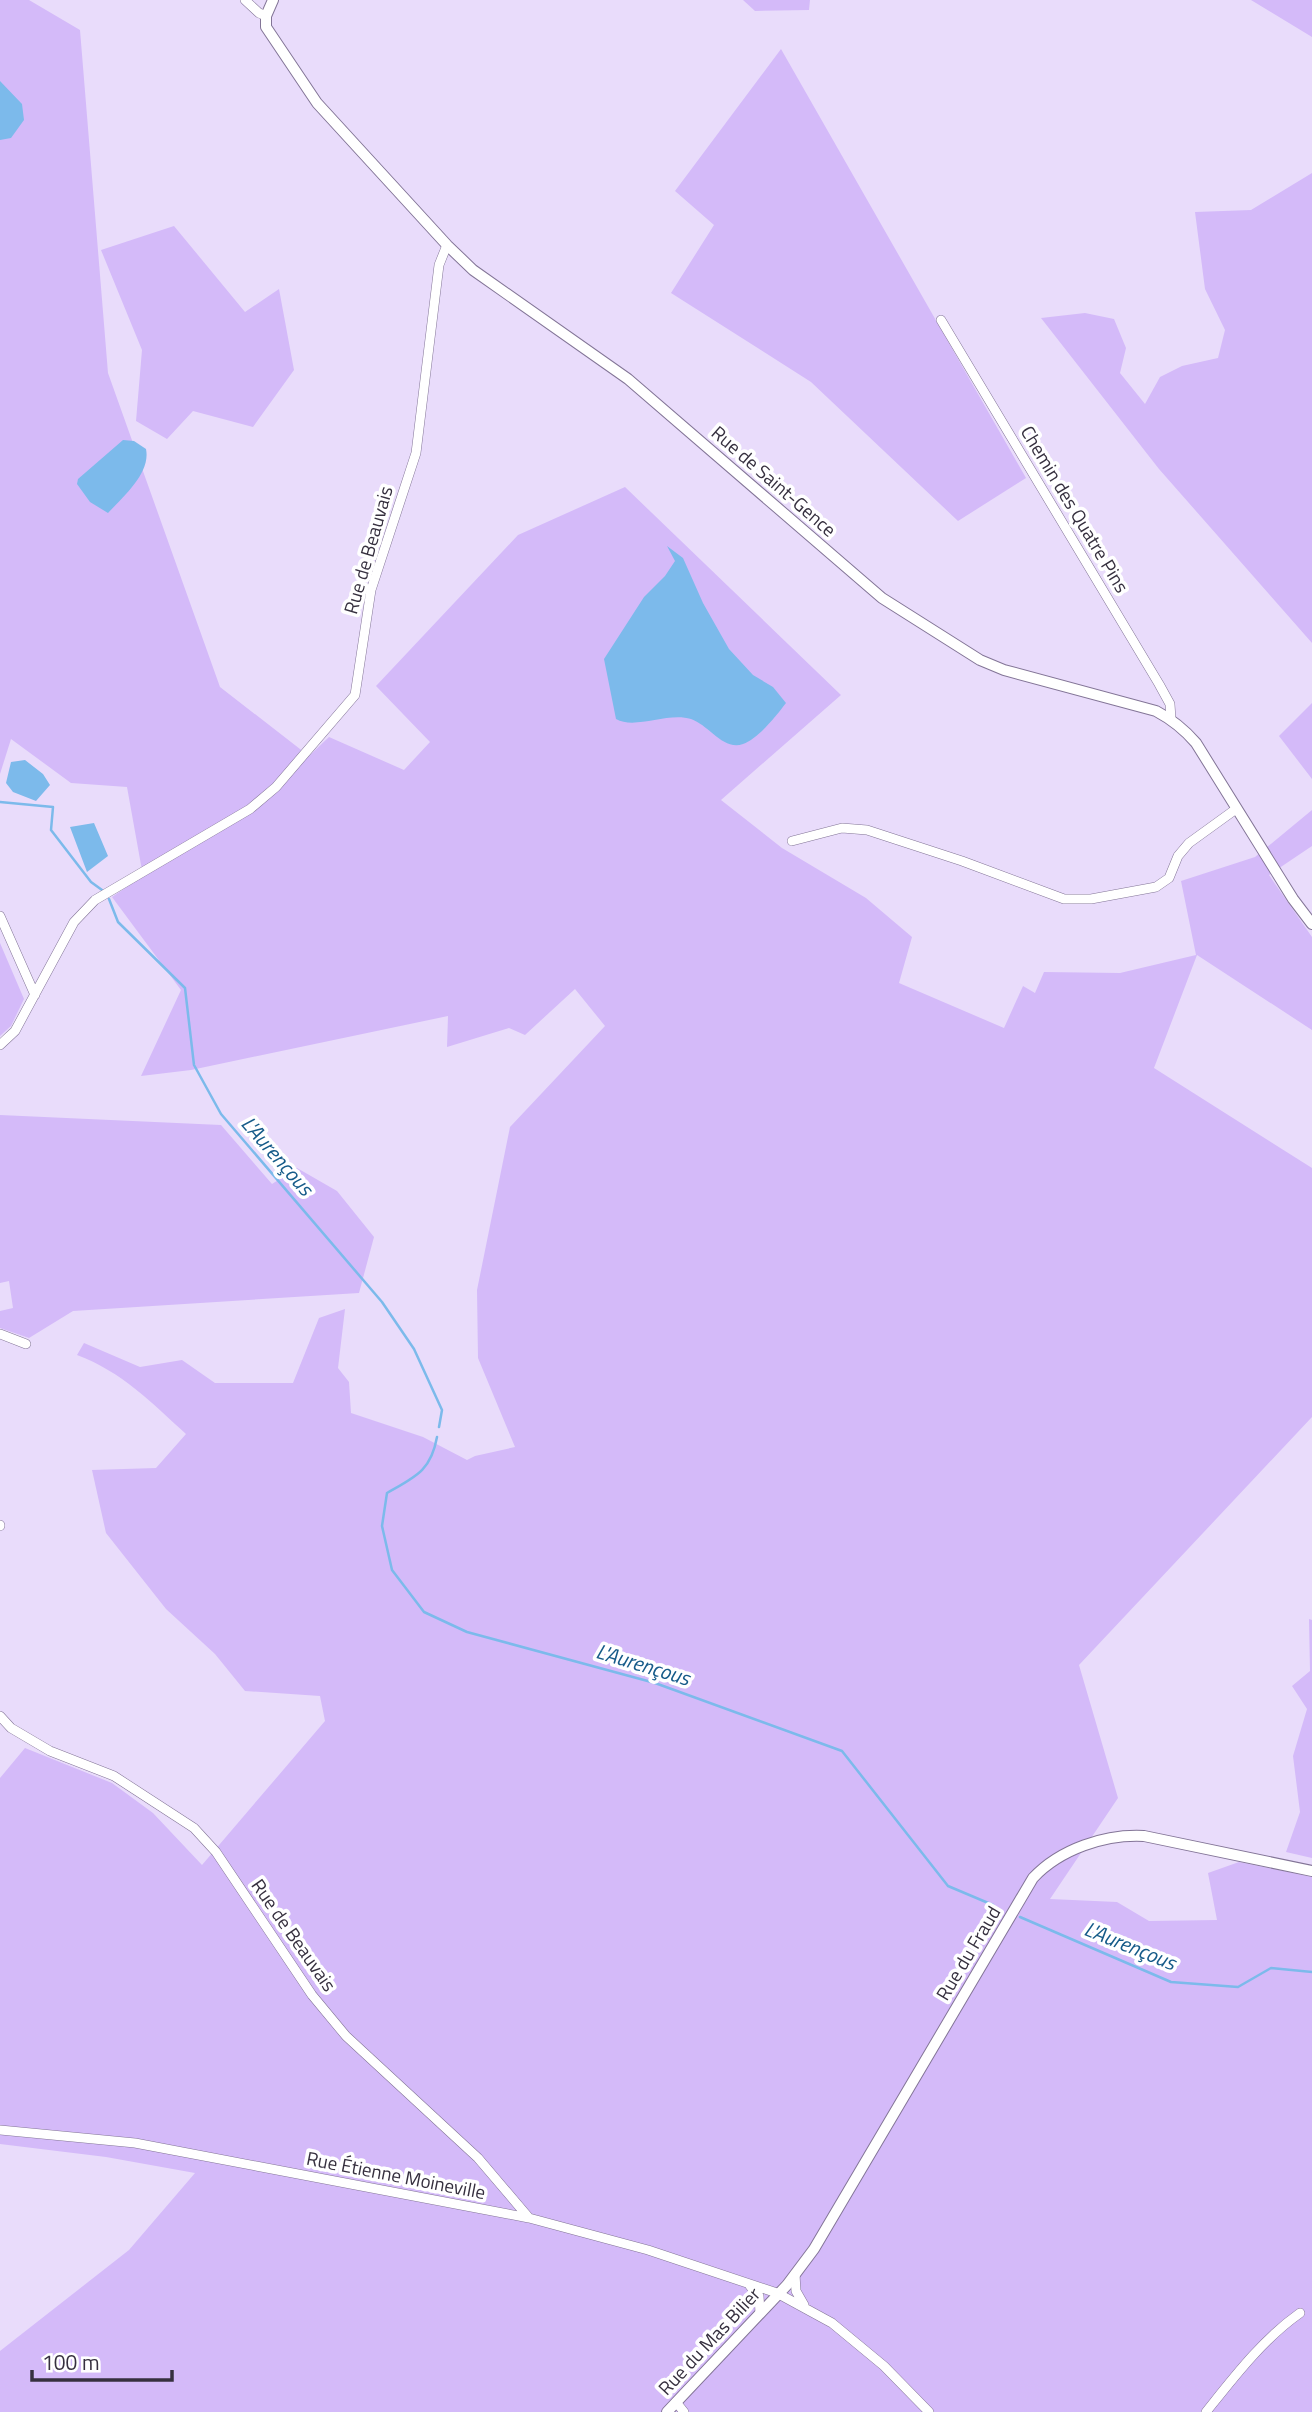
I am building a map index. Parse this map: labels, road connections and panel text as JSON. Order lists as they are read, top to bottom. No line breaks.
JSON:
{"streets":{"street":["Rue de Saint-Gence","Chemin des Quatre Pins","Rue de Beauvais","Rue du Fraud","Rue Étienne Moineville","Rue du Mas Bilier"]},"crossings":[["Rue de Saint-Gence","Chemin des Quatre Pins"],["Rue de Saint-Gence","Rue de Beauvais"],["Rue de Beauvais","Rue Étienne Moineville"],["Rue du Fraud","Rue Étienne Moineville"],["Rue du Fraud","Rue du Mas Bilier"],["Rue Étienne Moineville","Rue du Mas Bilier"]],"water":["L'Aurençous"],"scale_bar":"100 m"}
